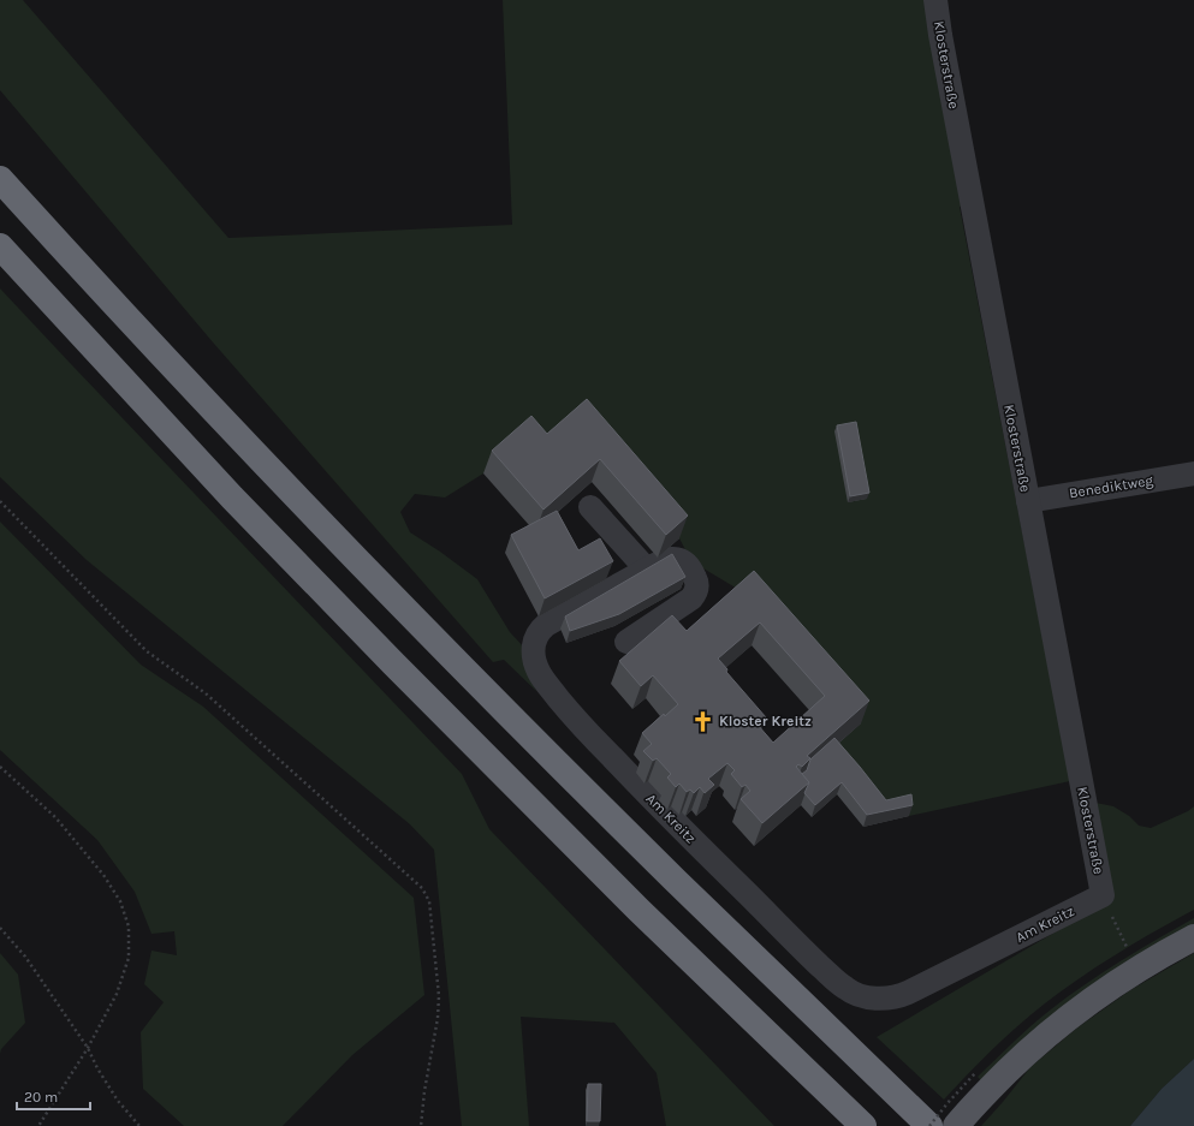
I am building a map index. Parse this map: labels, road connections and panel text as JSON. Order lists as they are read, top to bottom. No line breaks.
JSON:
{"streets":{"street":["Klosterstraße","Benediktweg","Am Kreitz"]},"crossings":[["Klosterstraße","Benediktweg"],["Klosterstraße","Am Kreitz"]],"places":{"church":["Kloster Kreitz"]},"scale_bar":"20 m"}
